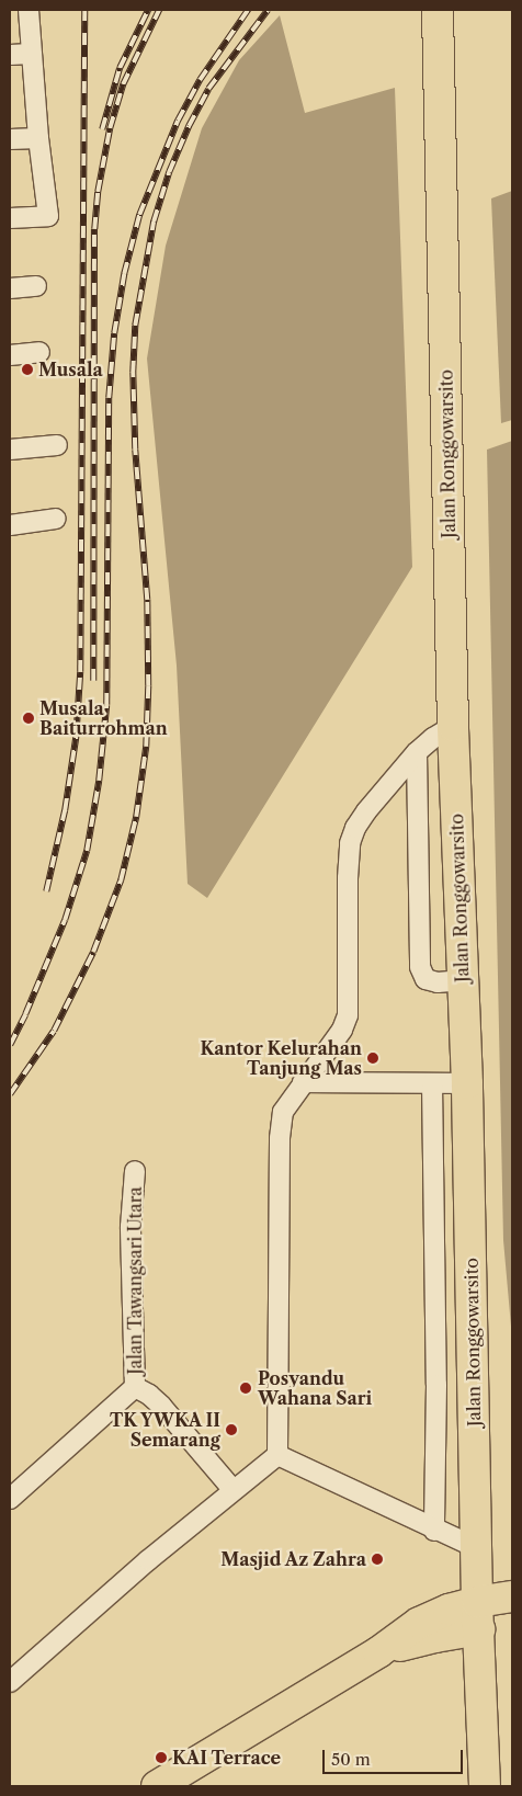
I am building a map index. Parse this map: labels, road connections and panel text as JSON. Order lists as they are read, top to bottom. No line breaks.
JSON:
{"streets":{"main road":["Jalan Ronggowarsito"],"street":["Jalan Tawangsari Utara"]},"places":["Musala","Musala Baiturrohman","Kantor Kelurahan Tanjung Mas","Posyandu Wahana Sari","TK YWKA II Semarang","Masjid Az Zahra","KAI Terrace"],"scale_bar":"50 m"}
